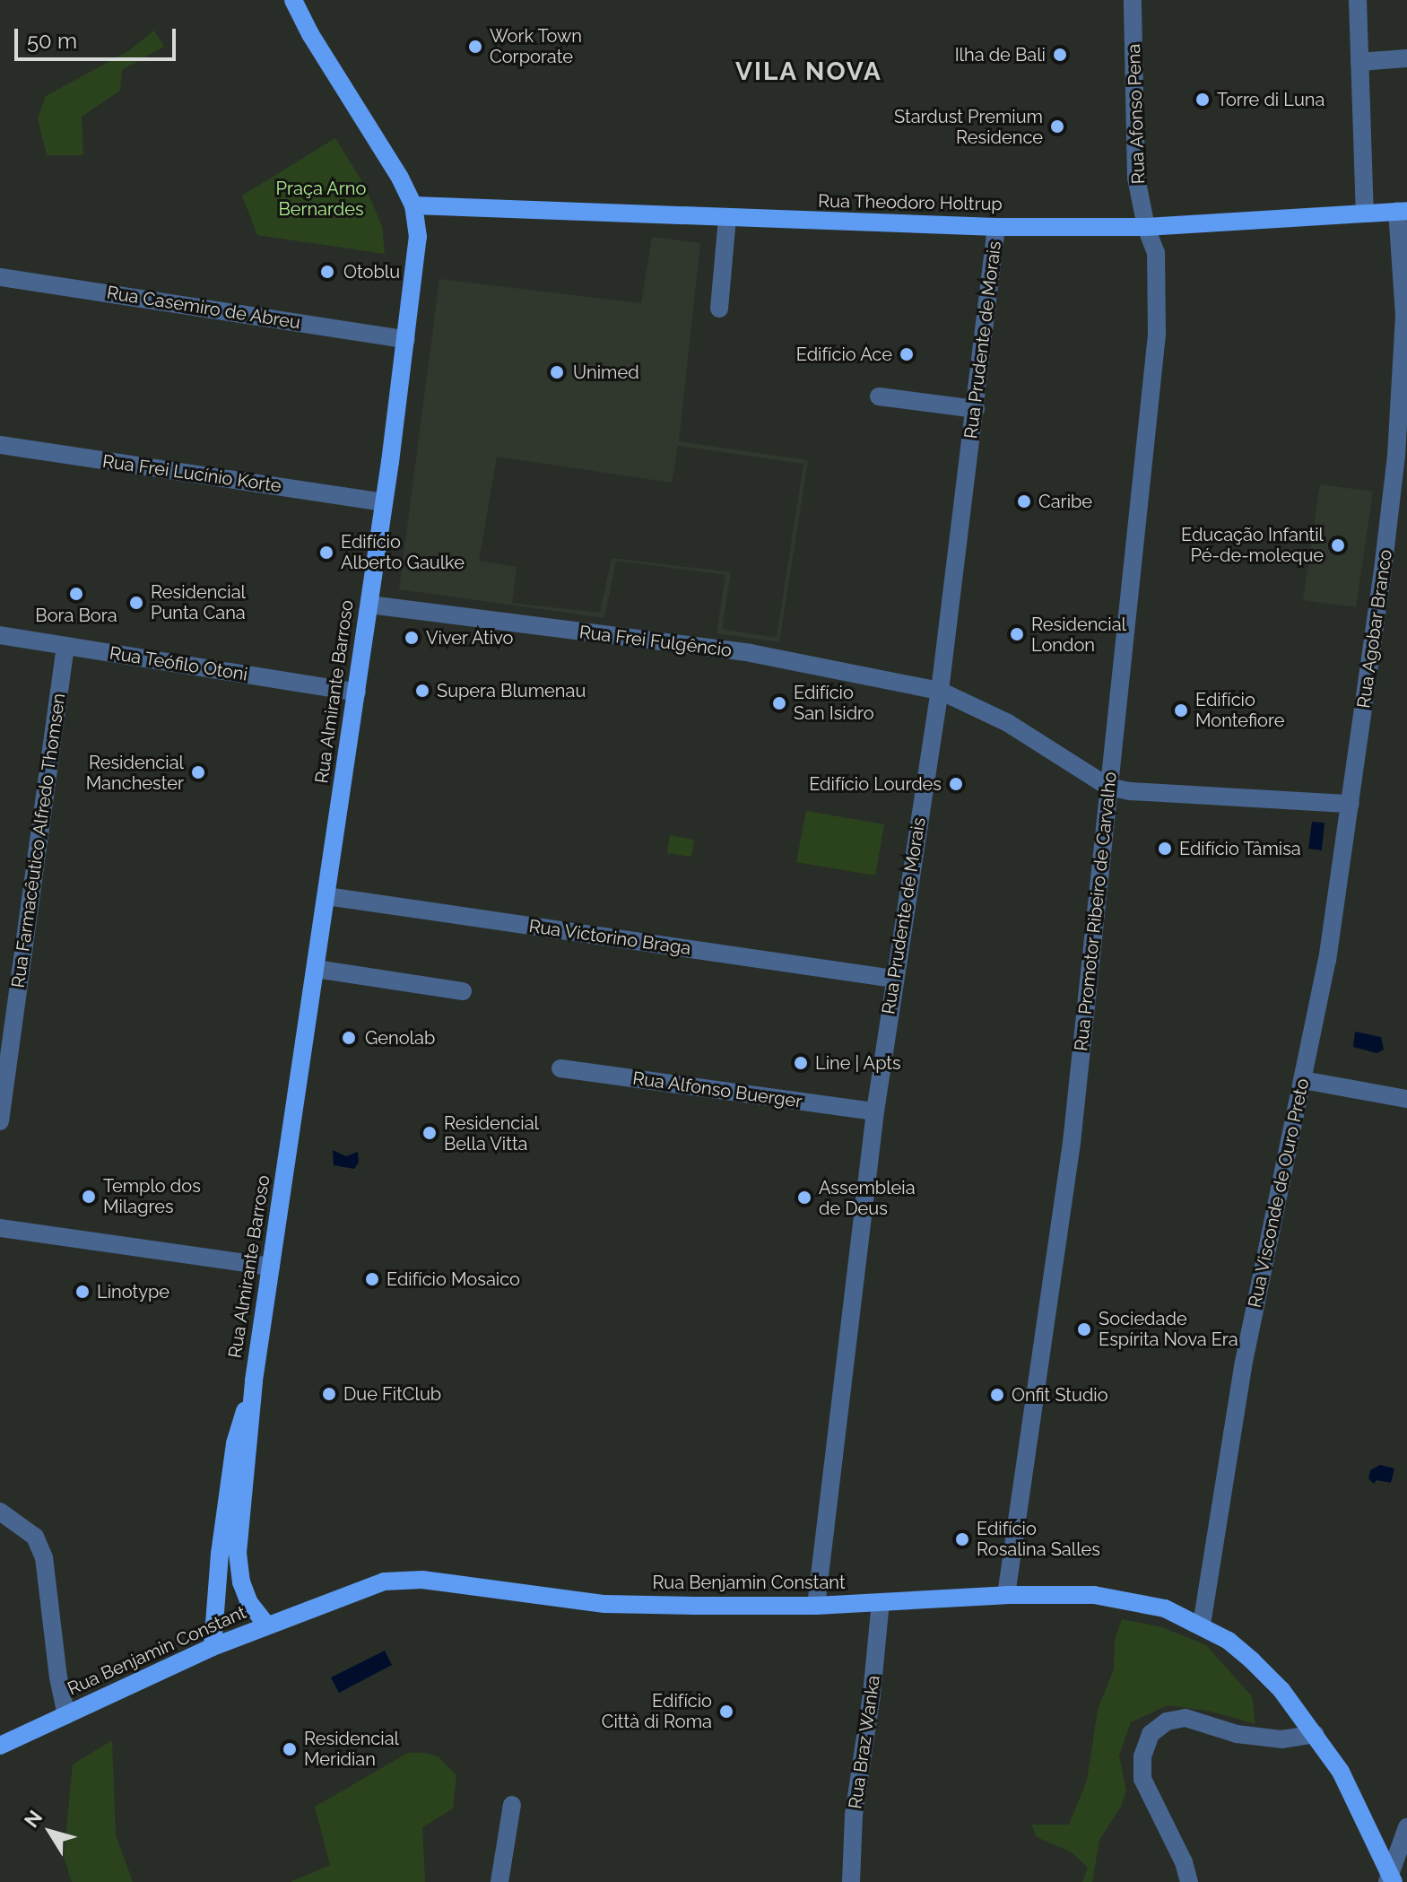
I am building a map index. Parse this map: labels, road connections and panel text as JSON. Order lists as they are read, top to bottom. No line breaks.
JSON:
{"streets":{"main road":["Rua Theodoro Holtrup","Rua Almirante Barroso","Rua Benjamin Constant"],"street":["Rua Afonso Pena","Rua Casemiro de Abreu","Rua Prudente de Morais","Rua Frei Lucínio Korte","Rua Agobar Branco","Rua Frei Fulgêncio","Rua Teófilo Otoni","Rua Farmacêutico Alfredo Thomsen","Rua Promotor Ribeiro de Carvalho","Rua Victorino Braga","Rua Alfonso Buerger","Rua Visconde de Ouro Preto","Rua Braz Wanka"]},"crossings":[["Rua Afonso Pena","Rua Theodoro Holtrup"],["Rua Afonso Pena","Rua Promotor Ribeiro de Carvalho"],["Rua Theodoro Holtrup","Rua Prudente de Morais"],["Rua Theodoro Holtrup","Rua Agobar Branco"],["Rua Theodoro Holtrup","Rua Almirante Barroso"],["Rua Theodoro Holtrup","Rua Promotor Ribeiro de Carvalho"],["Rua Casemiro de Abreu","Rua Almirante Barroso"],["Rua Prudente de Morais","Rua Frei Fulgêncio"],["Rua Prudente de Morais","Rua Victorino Braga"],["Rua Prudente de Morais","Rua Alfonso Buerger"],["Rua Prudente de Morais","Rua Benjamin Constant"],["Rua Frei Lucínio Korte","Rua Almirante Barroso"],["Rua Agobar Branco","Rua Visconde de Ouro Preto"],["Rua Frei Fulgêncio","Rua Almirante Barroso"],["Rua Frei Fulgêncio","Rua Promotor Ribeiro de Carvalho"],["Rua Teófilo Otoni","Rua Almirante Barroso"],["Rua Teófilo Otoni","Rua Farmacêutico Alfredo Thomsen"],["Rua Almirante Barroso","Rua Victorino Braga"],["Rua Almirante Barroso","Rua Benjamin Constant"],["Rua Promotor Ribeiro de Carvalho","Rua Benjamin Constant"],["Rua Visconde de Ouro Preto","Rua Benjamin Constant"],["Rua Benjamin Constant","Rua Braz Wanka"]],"districts":["VILA NOVA"],"parks":["Praça Arno Bernardes"],"places":["Work Town Corporate","Ilha de Bali","Torre di Luna","Stardust Premium Residence","Otoblu","Edifício Ace","Unimed","Caribe","Educação Infantil Pé-de-moleque","Edifício Alberto Gaulke","Bora Bora","Residencial Punta Cana","Residencial London","Viver Ativo","Supera Blumenau","Edifício San Isidro","Edifício Montefiore","Residencial Manchester","Edifício Lourdes","Edifício Tâmisa","Genolab","Line | Apts","Residencial Bella Vitta","Templo dos Milagres","Assembleia de Deus","Edifício Mosaico","Linotype","Sociedade Espírita Nova Era","Due FitClub","Onfit Studio","Edifício Rosalina Salles","Edifício Città di Roma","Residencial Meridian"],"scale_bar":"50 m","north":"top left"}
